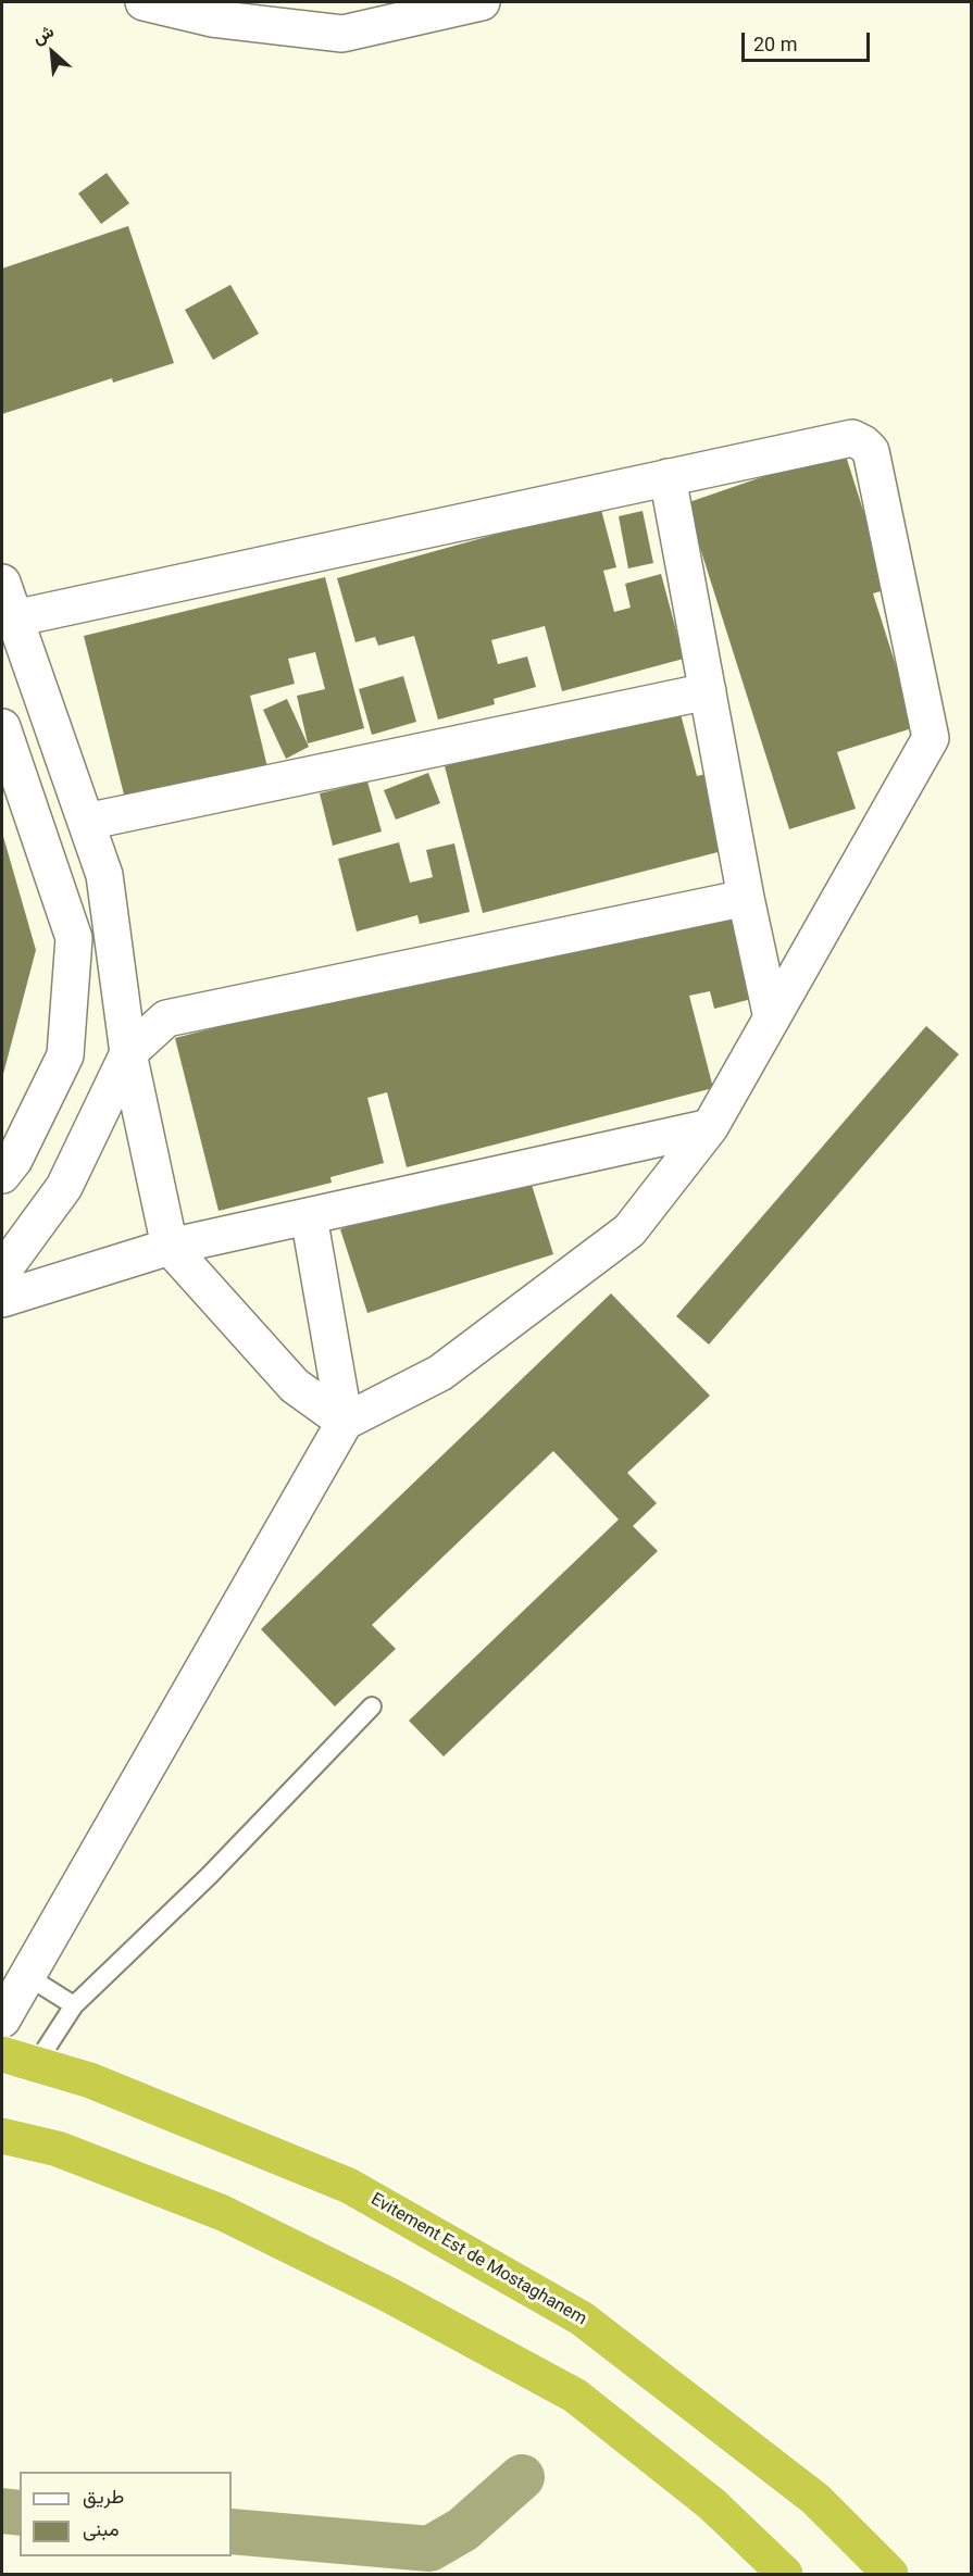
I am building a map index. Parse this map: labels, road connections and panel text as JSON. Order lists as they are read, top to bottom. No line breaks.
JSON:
{"streets":{"highway":["Evitement Est de Mostaghanem"]},"legend":["طريق","مبنى"],"scale_bar":"20 m","north":"top left"}
